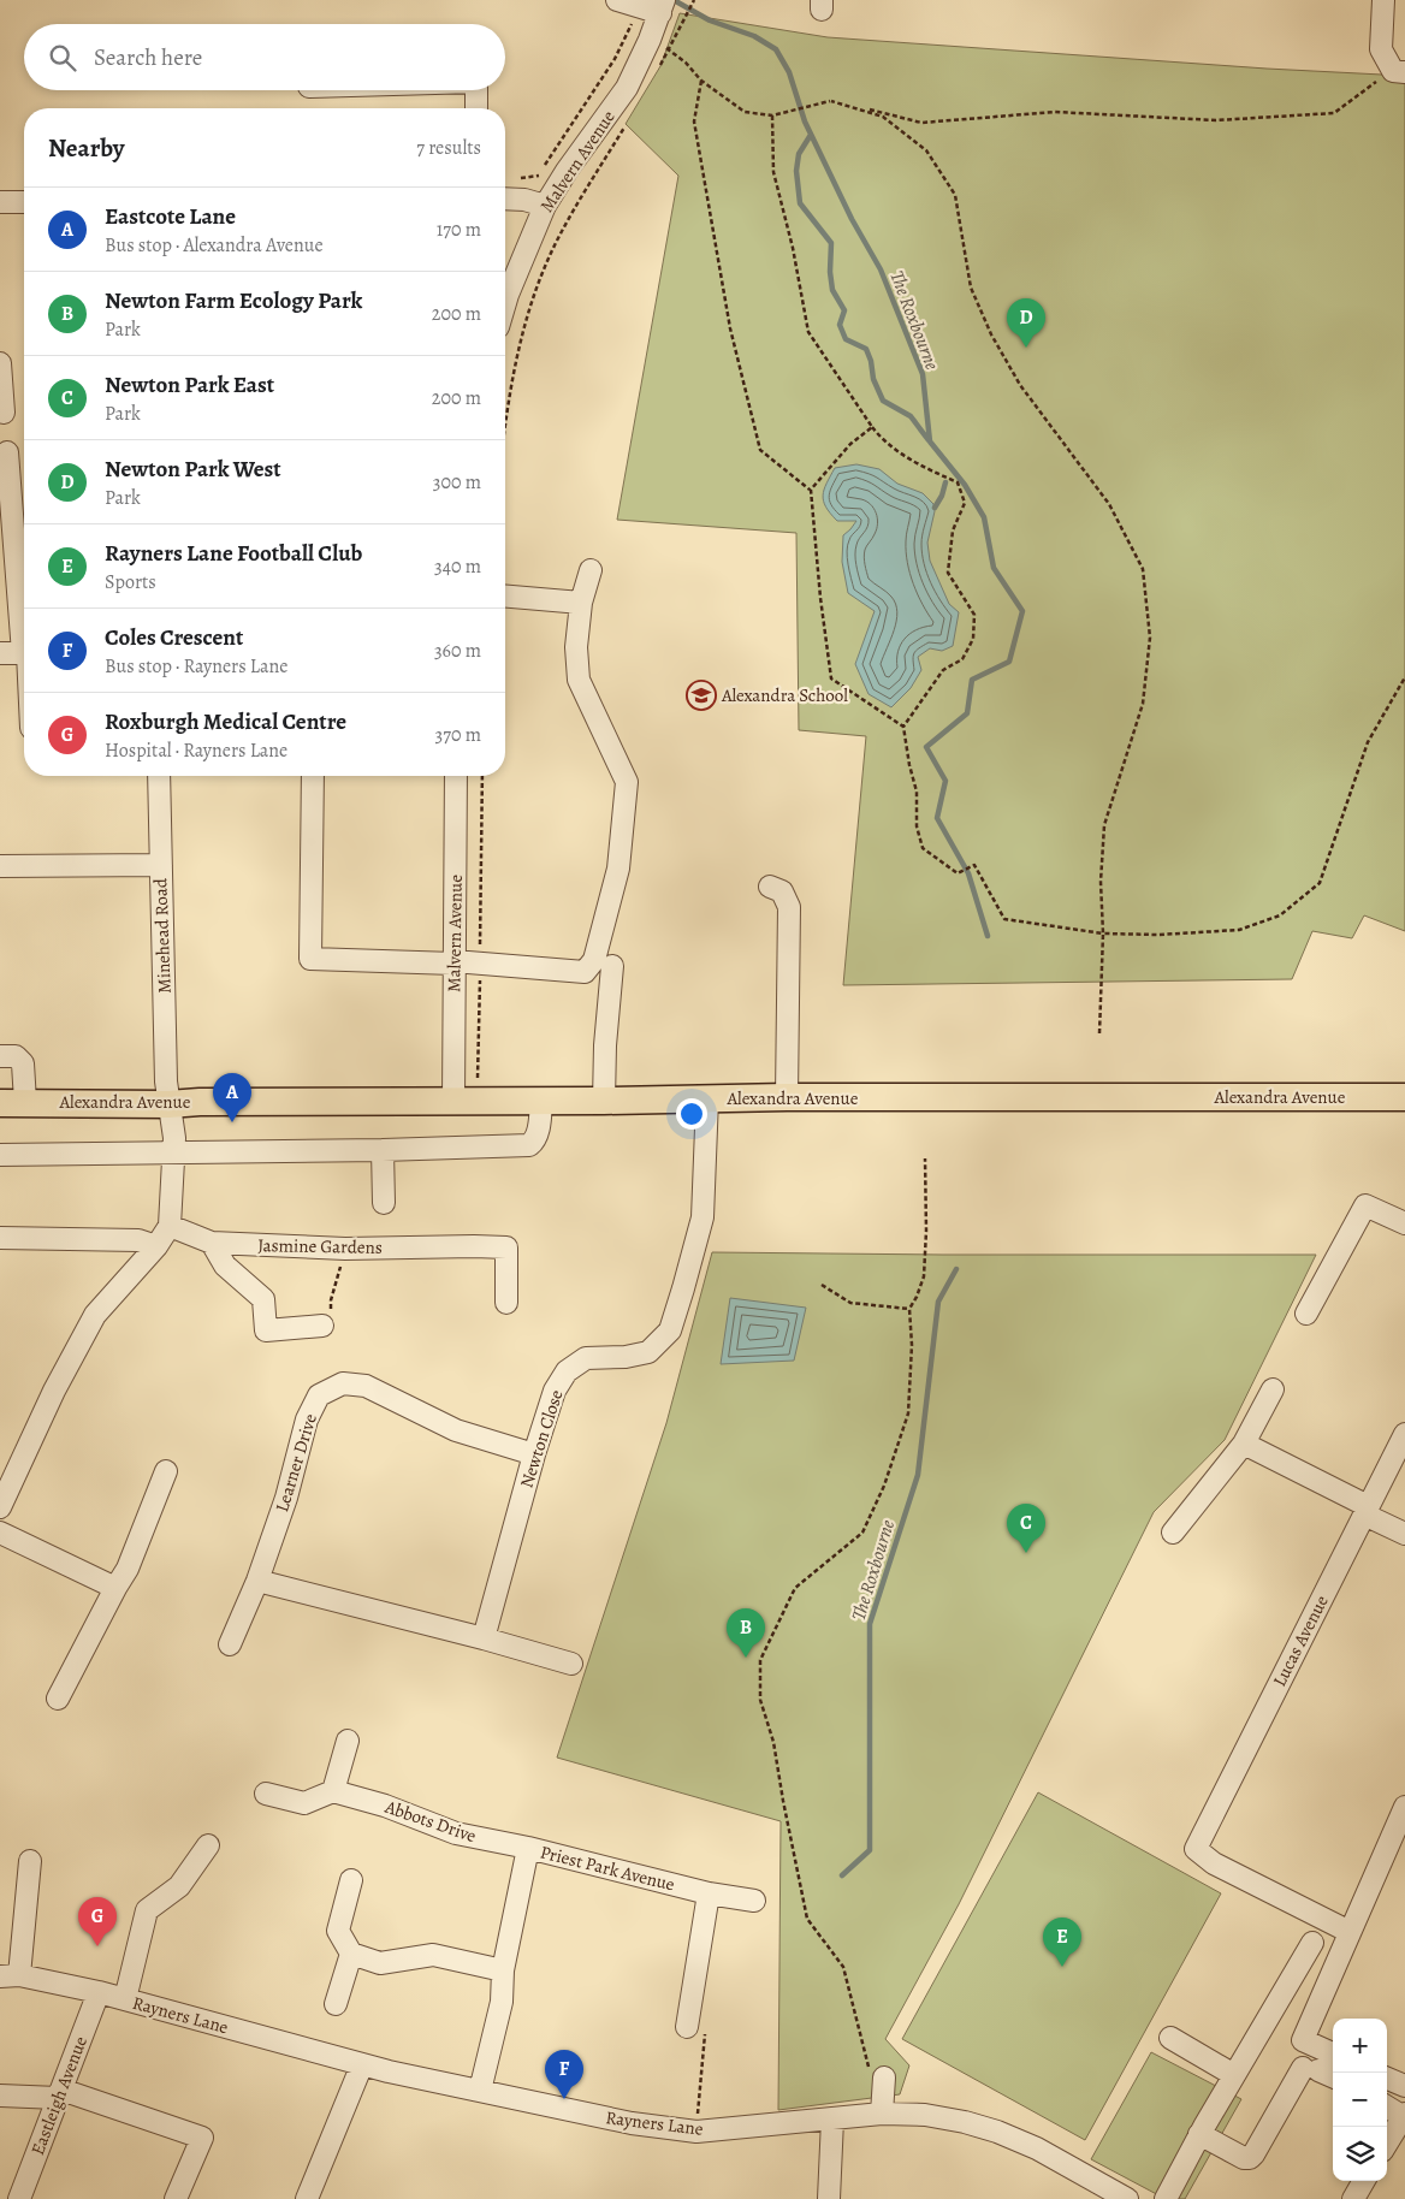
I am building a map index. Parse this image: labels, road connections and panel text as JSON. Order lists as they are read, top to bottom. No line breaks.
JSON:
{"streets":{"main road":["Alexandra Avenue"],"street":["Malvern Avenue","Minehead Road","Jasmine Gardens","Newton Close","Learner Drive","Lucas Avenue","Abbots Drive","Priest Park Avenue","Rayners Lane","Eastleigh Avenue"]},"crossings":[["Malvern Avenue","Alexandra Avenue"],["Minehead Road","Alexandra Avenue"],["Minehead Road","Jasmine Gardens"],["Alexandra Avenue","Newton Close"],["Newton Close","Learner Drive"],["Abbots Drive","Priest Park Avenue"],["Priest Park Avenue","Rayners Lane"],["Rayners Lane","Eastleigh Avenue"]],"water":["The Roxbourne"],"places":{"school or university":["Alexandra School"]},"page":{"search":"Search here","heading":["Nearby","7 results"],"list":[{"mark":"A","name":"Eastcote Lane","note":"Bus stop · Alexandra Avenue","value":"170 m"},{"mark":"B","name":"Newton Farm Ecology Park","note":"Park","value":"200 m"},{"mark":"C","name":"Newton Park East","note":"Park","value":"200 m"},{"mark":"D","name":"Newton Park West","note":"Park","value":"300 m"},{"mark":"E","name":"Rayners Lane Football Club","note":"Sports","value":"340 m"},{"mark":"F","name":"Coles Crescent","note":"Bus stop · Rayners Lane","value":"360 m"},{"mark":"G","name":"Roxburgh Medical Centre","note":"Hospital · Rayners Lane","value":"370 m"}],"pins":["D","A","C","B","G","E","F"],"map_buttons":["+","−"]}}
